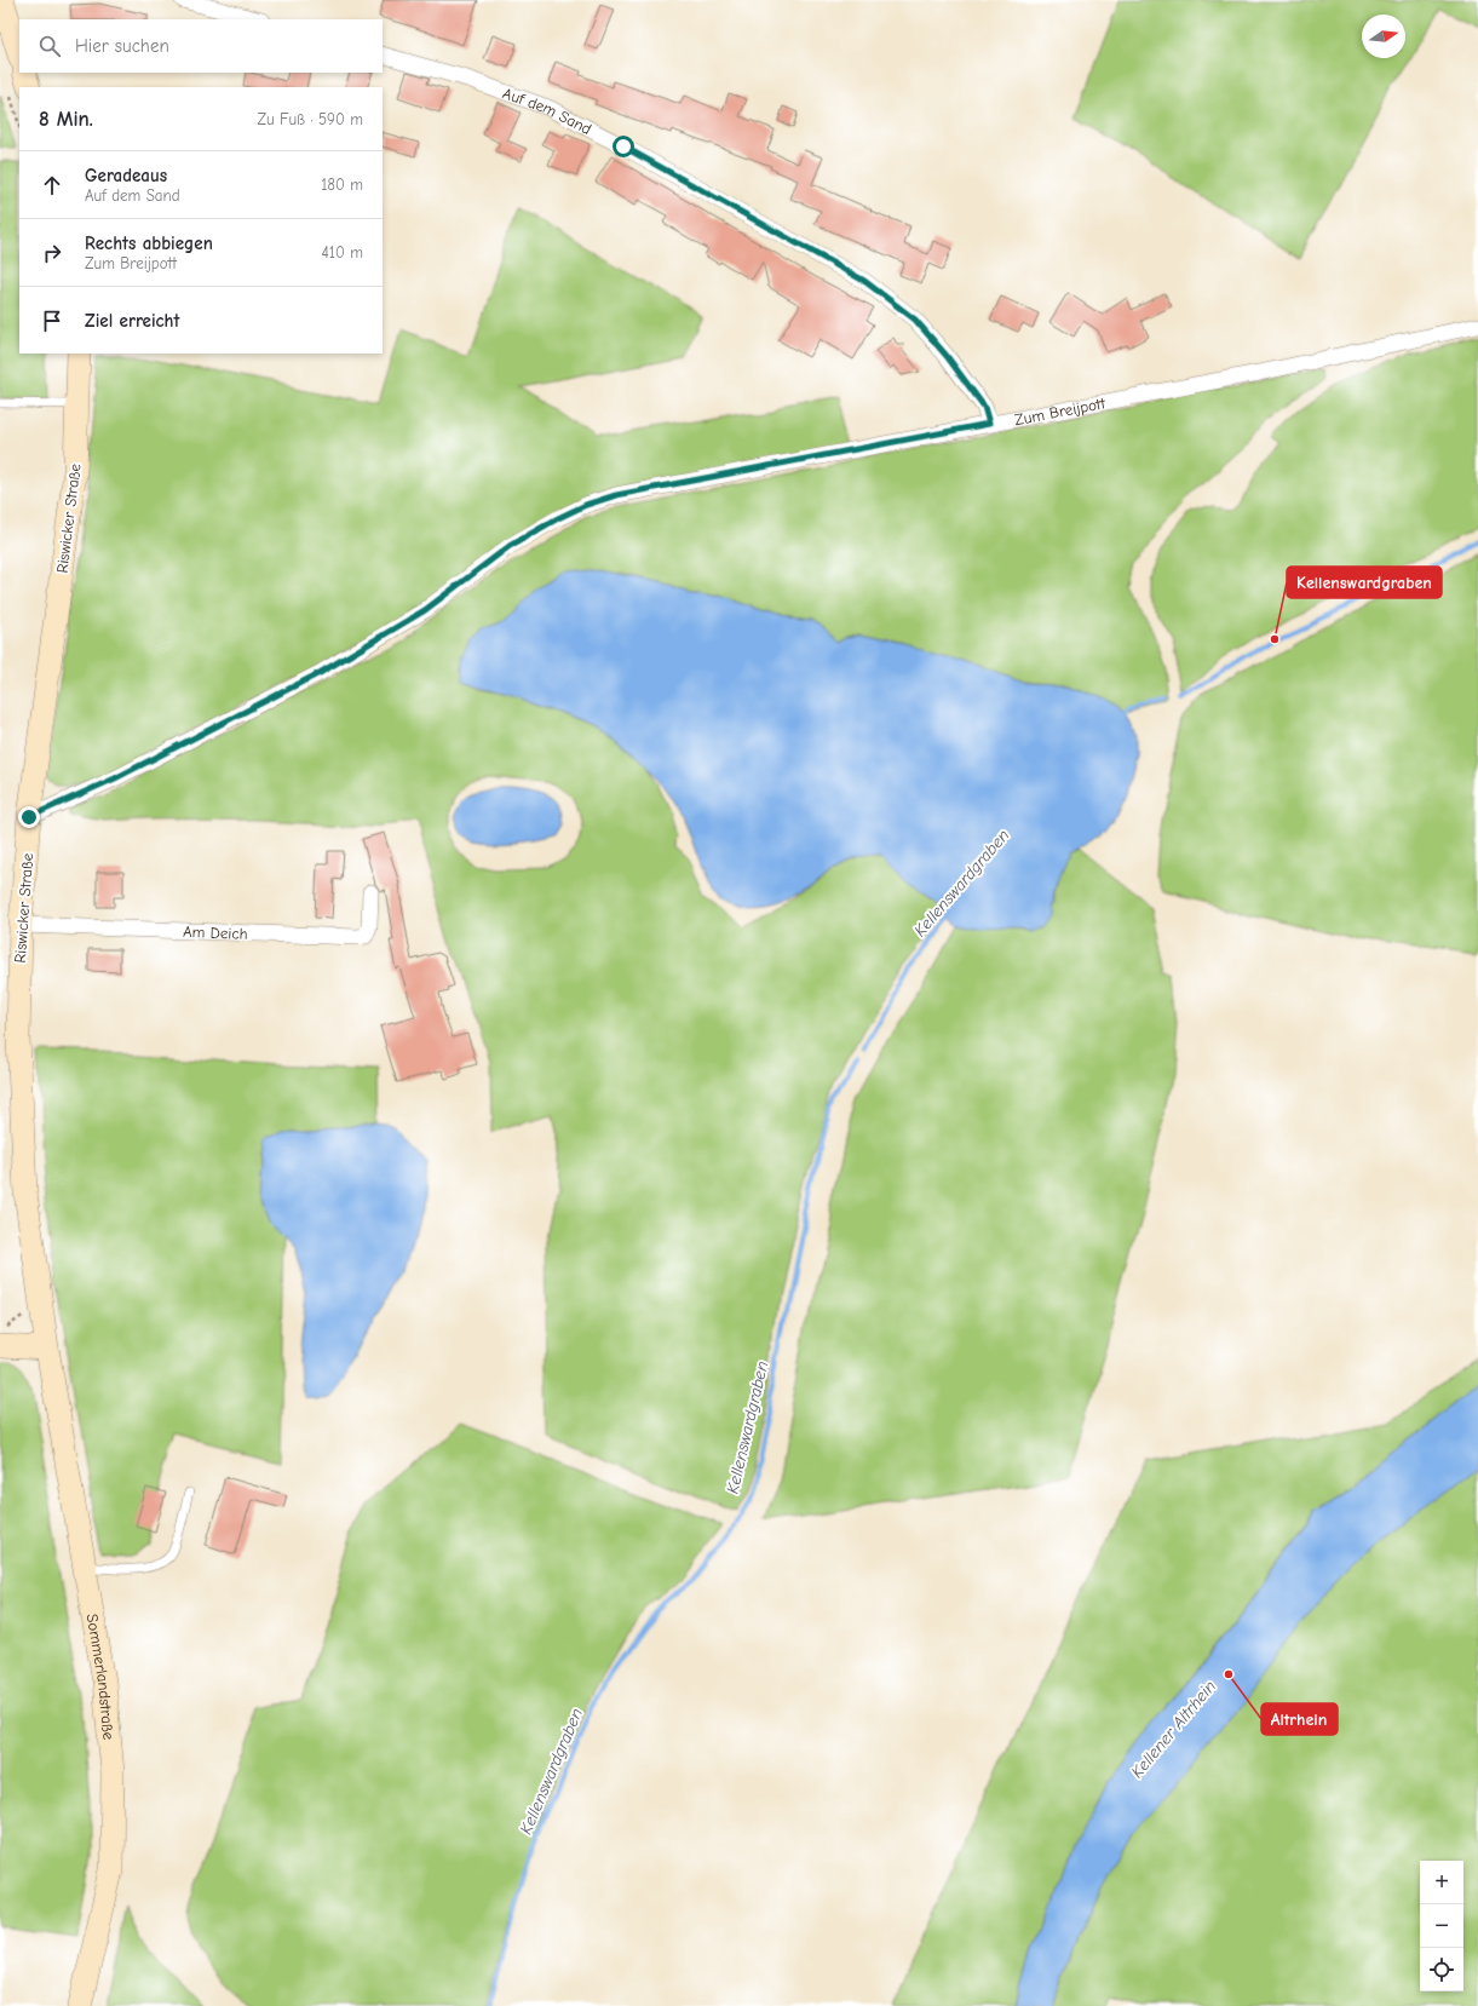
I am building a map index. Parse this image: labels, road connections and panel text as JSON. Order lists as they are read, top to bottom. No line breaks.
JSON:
{"streets":{"street":["Auf dem Sand","Zum Breijpott","Riswicker Straße","Am Deich","Sommerlandstraße"]},"crossings":[["Auf dem Sand","Zum Breijpott"],["Zum Breijpott","Riswicker Straße"],["Riswicker Straße","Am Deich"],["Riswicker Straße","Sommerlandstraße"]],"water":["Kellenswardgraben","Kellener Altrhein"],"places":["Kellenswardgraben","Altrhein"],"north":"right","page":{"search":"Hier suchen","heading":["8 Min.","Zu Fuß · 590 m"],"list":[["Geradeaus","Auf dem Sand","180 m"],["Rechts abbiegen","Zum Breijpott","410 m"],"Ziel erreicht"],"map_buttons":["+","−"]}}
